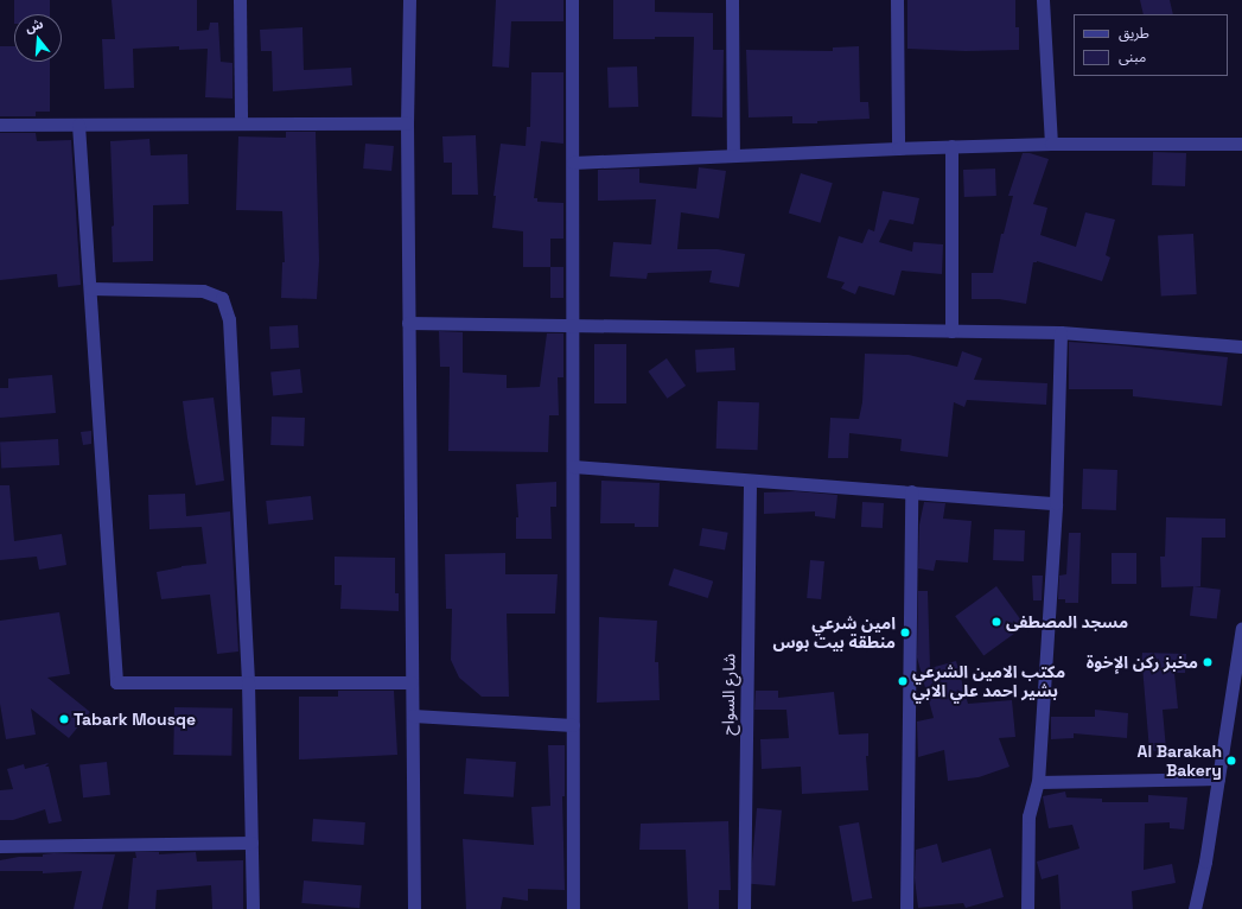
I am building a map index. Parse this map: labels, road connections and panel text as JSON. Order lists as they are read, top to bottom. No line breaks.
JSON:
{"streets":{"street":["شارع السواح"]},"places":["مسجد المصطفى","امين شرعي منطقة بيت بوس","مخبز ركن الإخوة","مكتب الامين الشرعي بشير احمد علي الابي","Tabark Mousqe","Al Barakah Bakery"],"legend":["طريق","مبنى"],"north":"top"}
